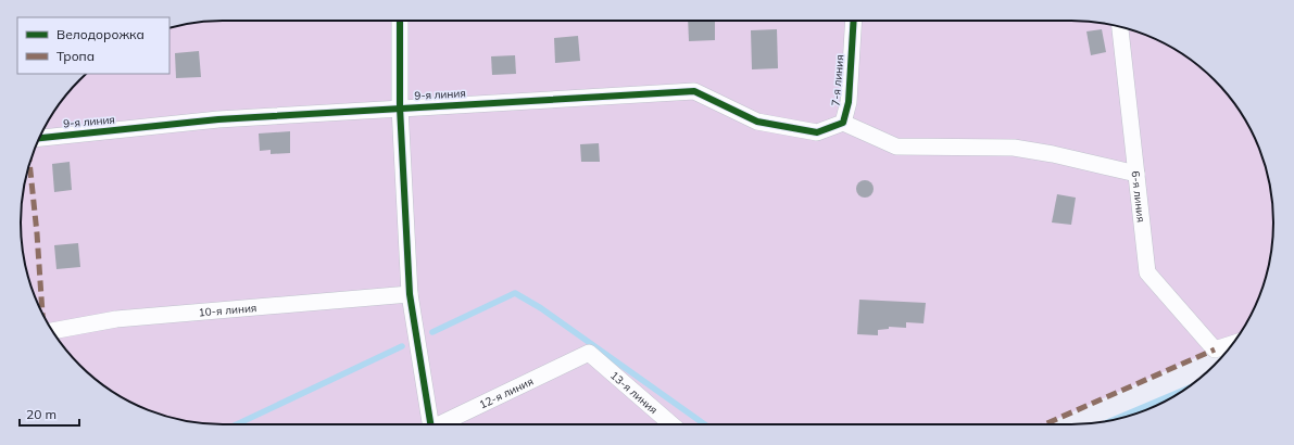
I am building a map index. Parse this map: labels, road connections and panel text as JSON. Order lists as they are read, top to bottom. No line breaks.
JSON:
{"streets":{"street":["7-я линия","9-я линия","6-я линия","10-я линия","12-я линия","13-я линия"]},"crossings":[["7-я линия","9-я линия"],["12-я линия","13-я линия"]],"legend":["Велодорожка","Тропа"],"scale_bar":"20 m"}
